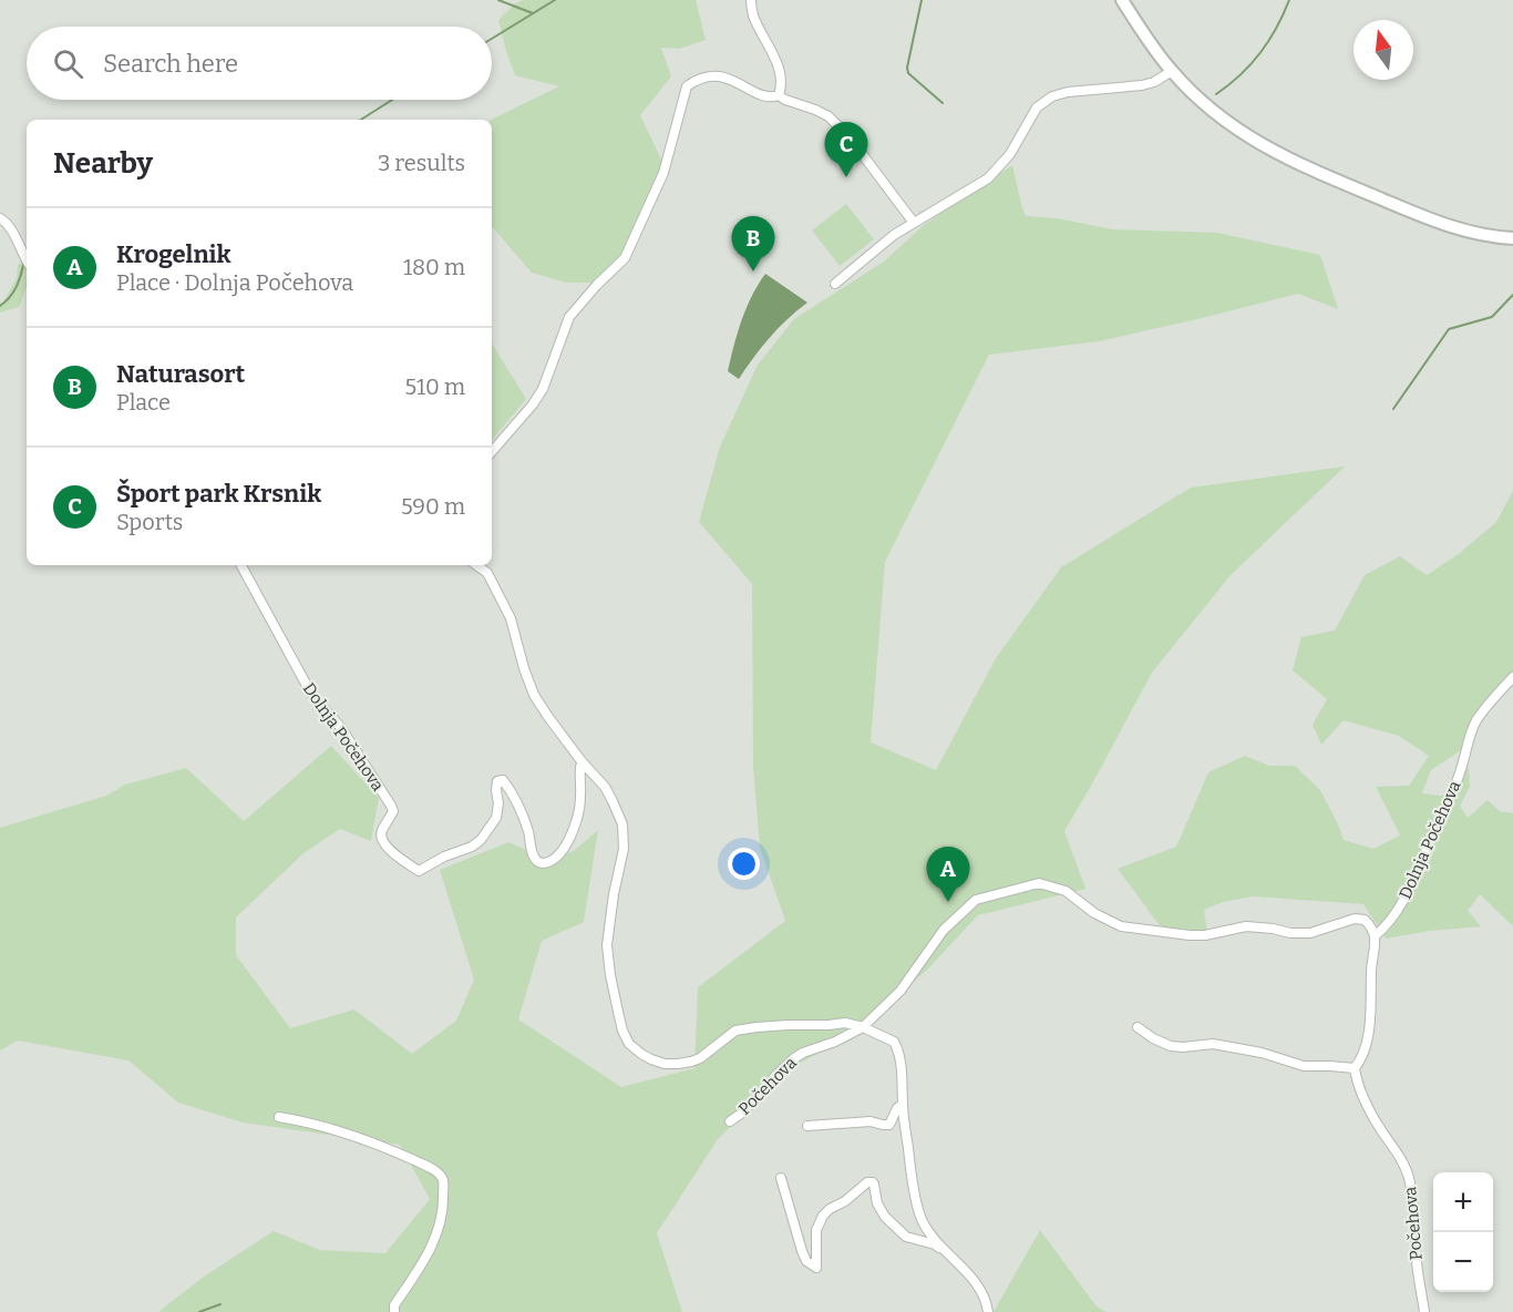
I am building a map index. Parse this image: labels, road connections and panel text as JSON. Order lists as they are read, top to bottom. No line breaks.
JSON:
{"streets":{"street":["Dolnja Počehova","Počehova"]},"north":"top","page":{"search":"Search here","heading":["Nearby","3 results"],"pins":["C","B","A"],"list":[{"mark":"A","name":"Krogelnik","note":"Place · Dolnja Počehova","value":"180 m"},{"mark":"B","name":"Naturasort","note":"Place","value":"510 m"},{"mark":"C","name":"Šport park Krsnik","note":"Sports","value":"590 m"}],"map_buttons":["+","−"]}}
